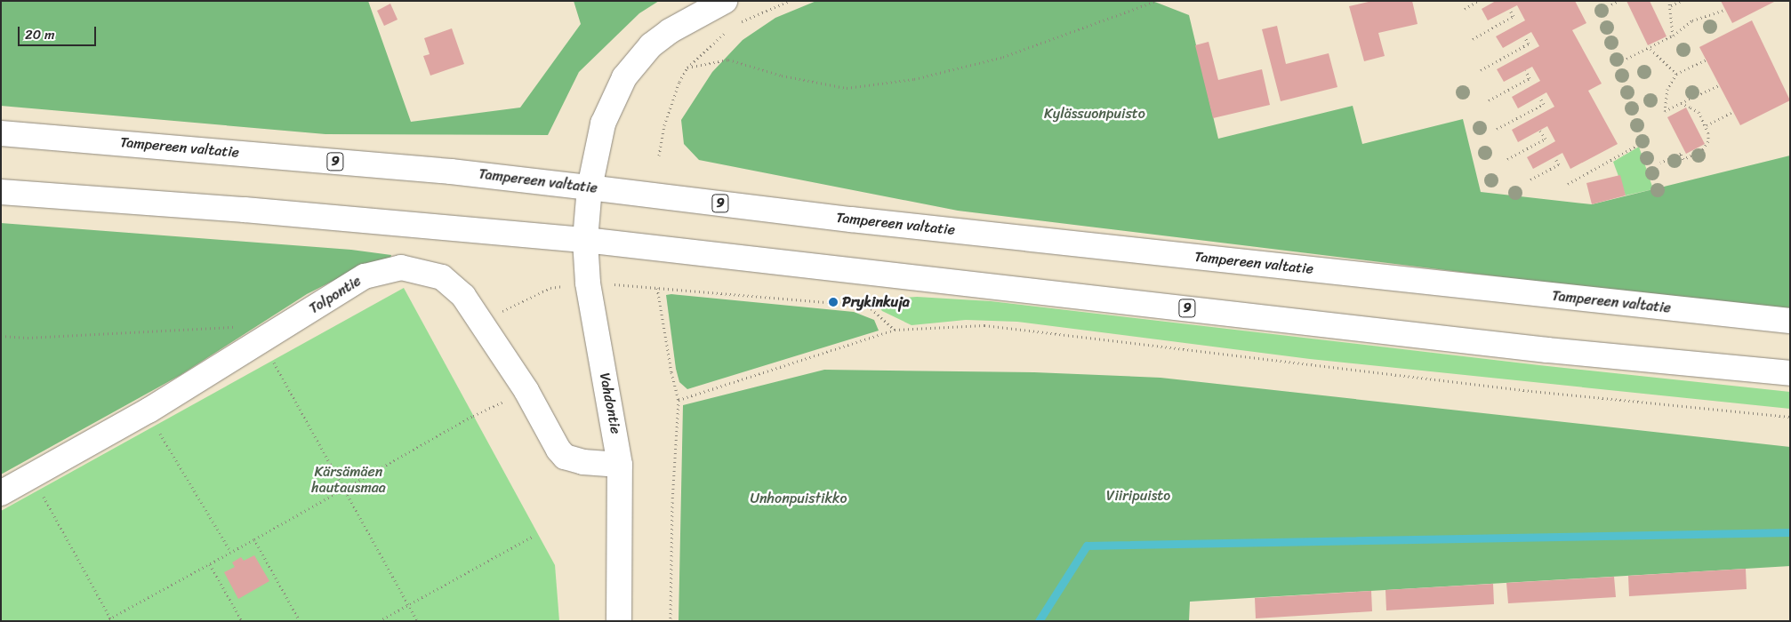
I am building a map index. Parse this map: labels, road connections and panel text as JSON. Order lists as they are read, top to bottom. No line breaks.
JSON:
{"streets":{"main road":["Tampereen valtatie","9","Tolpontie","Vahdontie"]},"crossings":[["Tampereen valtatie","Vahdontie"],["9","Vahdontie"],["Tolpontie","Vahdontie"]],"parks":["Kylässuonpuisto","Kärsämäen hautausmaa","Viiripuisto","Unhonpuistikko"],"places":["Prykinkuja"],"scale_bar":"20 m"}
